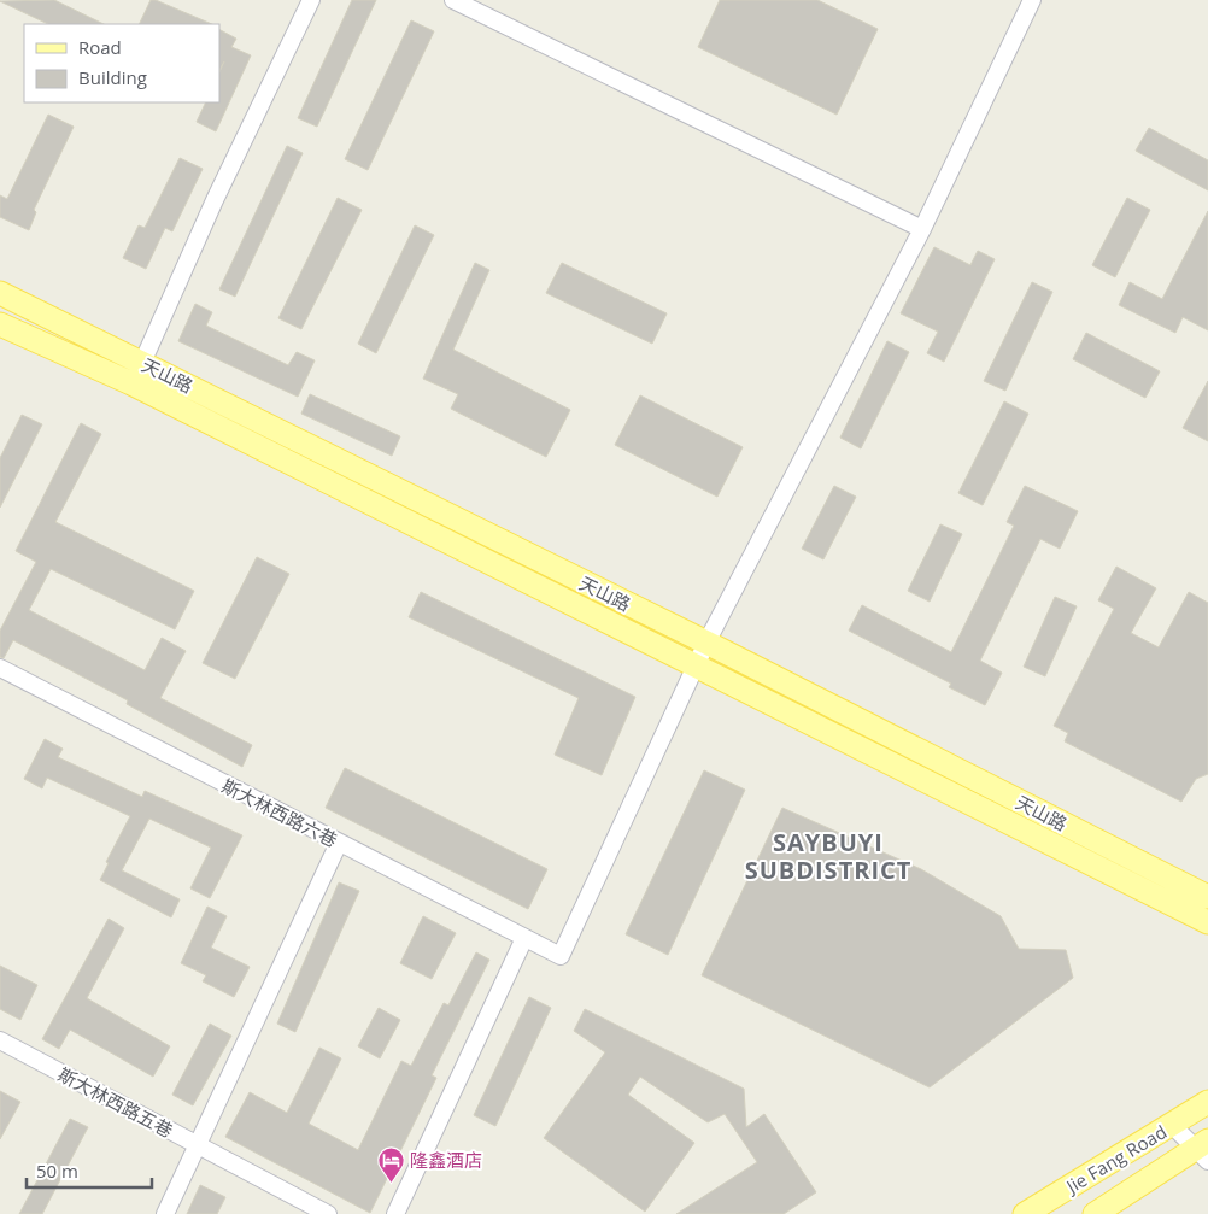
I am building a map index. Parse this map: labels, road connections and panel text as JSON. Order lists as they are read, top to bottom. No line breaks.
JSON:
{"streets":{"main road":["天山路","Jie Fang Road"],"street":["斯大林西路六巷","斯大林西路五巷"]},"crossings":[["天山路","斯大林西路六巷"]],"districts":["SAYBUYI SUBDISTRICT"],"places":{"hotel":["隆鑫酒店"]},"legend":["Road","Building"],"scale_bar":"50 m"}
